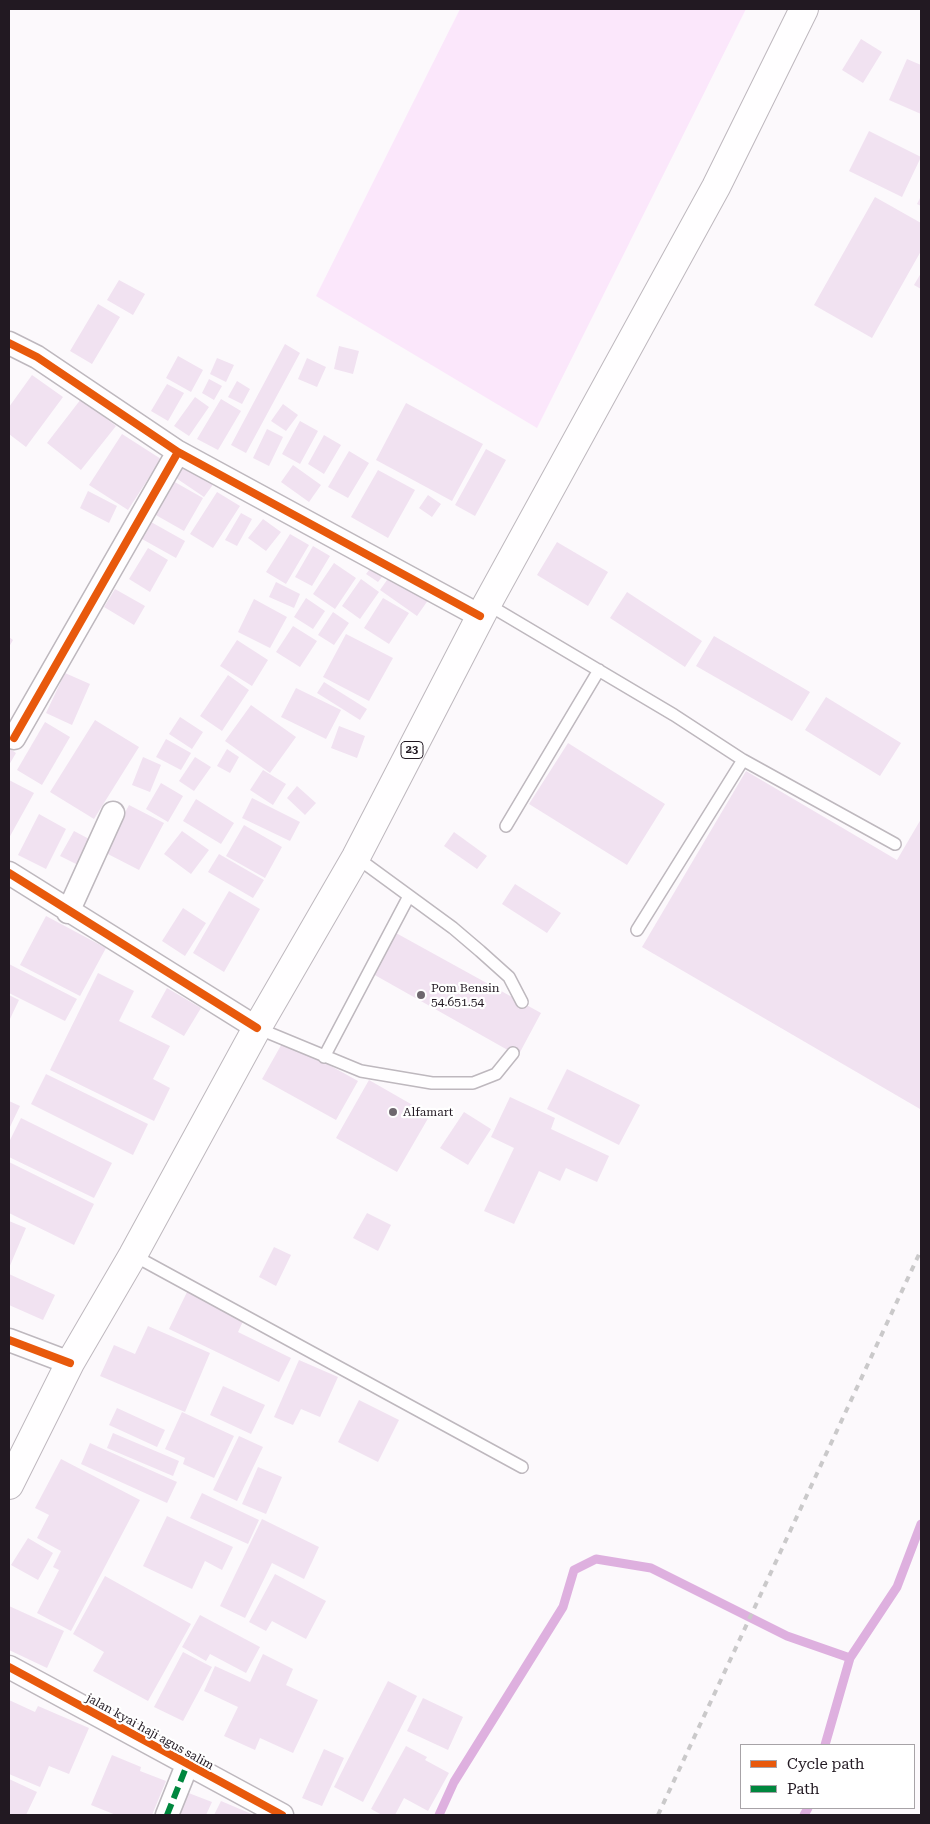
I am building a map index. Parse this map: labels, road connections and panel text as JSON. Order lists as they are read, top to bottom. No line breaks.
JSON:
{"streets":{"highway":["23"],"street":["jalan kyai haji agus salim"]},"places":["Pom Bensin 54.651.54","Alfamart"],"legend":["Cycle path","Path"]}
